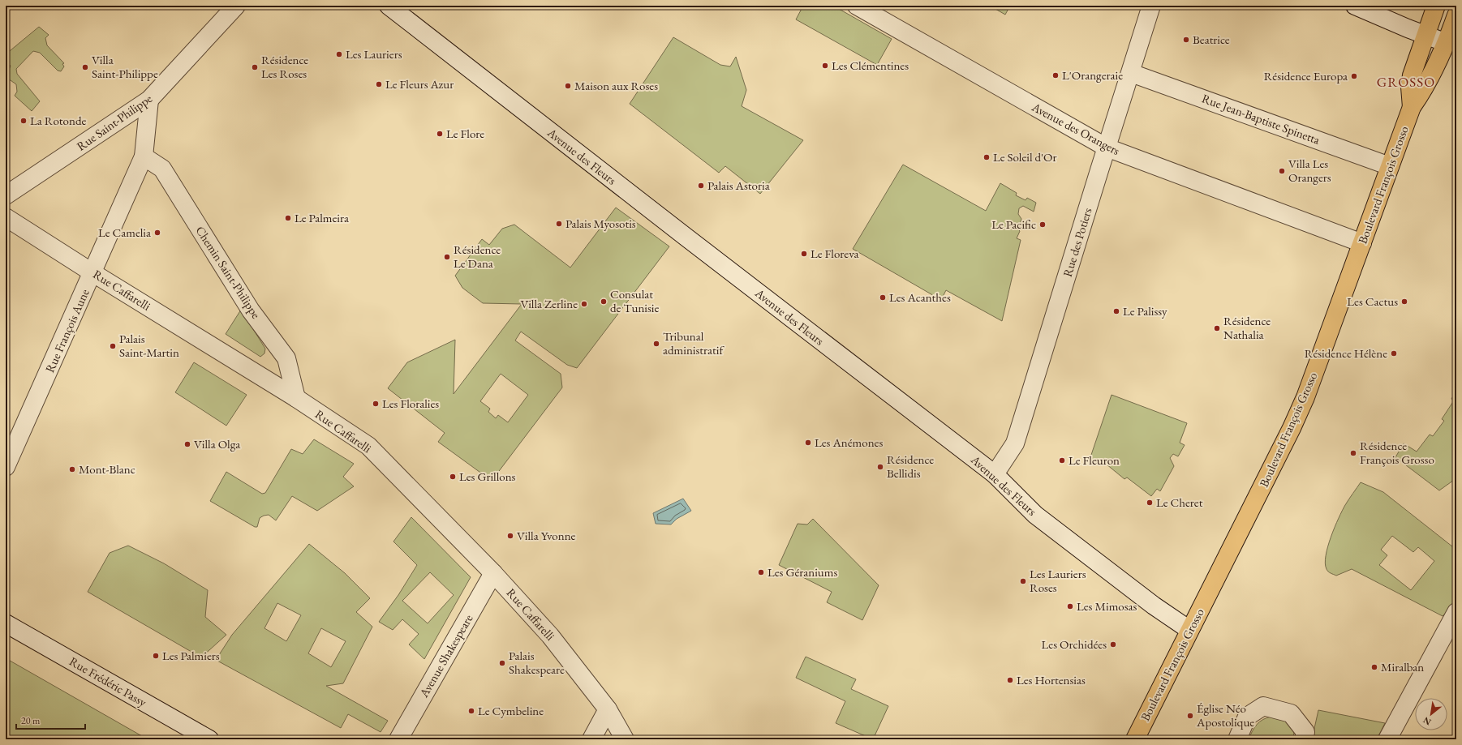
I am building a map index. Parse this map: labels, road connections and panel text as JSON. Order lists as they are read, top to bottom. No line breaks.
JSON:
{"streets":{"main road":["Boulevard François Grosso"],"street":["Rue Jean-Baptiste Spinetta","Rue Saint-Philippe","Avenue des Orangers","Avenue des Fleurs","Rue des Potiers","Chemin Saint-Philippe","Rue Caffarelli","Rue François Aune","Avenue Shakespeare","Rue Frédéric Passy"]},"crossings":[["Rue Jean-Baptiste Spinetta","Boulevard François Grosso"],["Rue Jean-Baptiste Spinetta","Rue des Potiers"],["Rue Saint-Philippe","Rue François Aune"],["Avenue des Orangers","Boulevard François Grosso"],["Avenue des Orangers","Rue des Potiers"],["Avenue des Fleurs","Boulevard François Grosso"],["Avenue des Fleurs","Rue des Potiers"],["Chemin Saint-Philippe","Rue Caffarelli"],["Chemin Saint-Philippe","Rue François Aune"],["Rue Caffarelli","Rue François Aune"],["Rue Caffarelli","Avenue Shakespeare"]],"districts":["GROSSO"],"places":["Beatrice","Les Lauriers","Les Clémentines","Villa Saint-Philippe","Résidence Les Roses","L'Orangeraie","Résidence Europa","Le Fleurs Azur","Maison aux Roses","La Rotonde","Le Flore","Le Soleil d'Or","Villa Les Orangers","Palais Astoria","Le Palmeira","Palais Myosotis","Le Pacific","Le Camelia","Le Floreva","Résidence Le Dana","Les Acanthes","Consulat de Tunisie","Les Cactus","Villa Zerline","Le Palissy","Résidence Nathalia","Tribunal administratif","Palais Saint-Martin","Résidence Hélène","Les Floralies","Les Anémones","Villa Olga","Résidence François Grosso","Le Fleuron","Résidence Bellidis","Mont-Blanc","Les Grillons","Le Cheret","Villa Yvonne","Les Géraniums","Les Lauriers Roses","Les Mimosas","Les Orchidées","Les Palmiers","Palais Shakespeare","Miralban","Les Hortensias","Le Cymbeline","Église Néo Apostolique"],"scale_bar":"20 m","north":"bottom left"}
